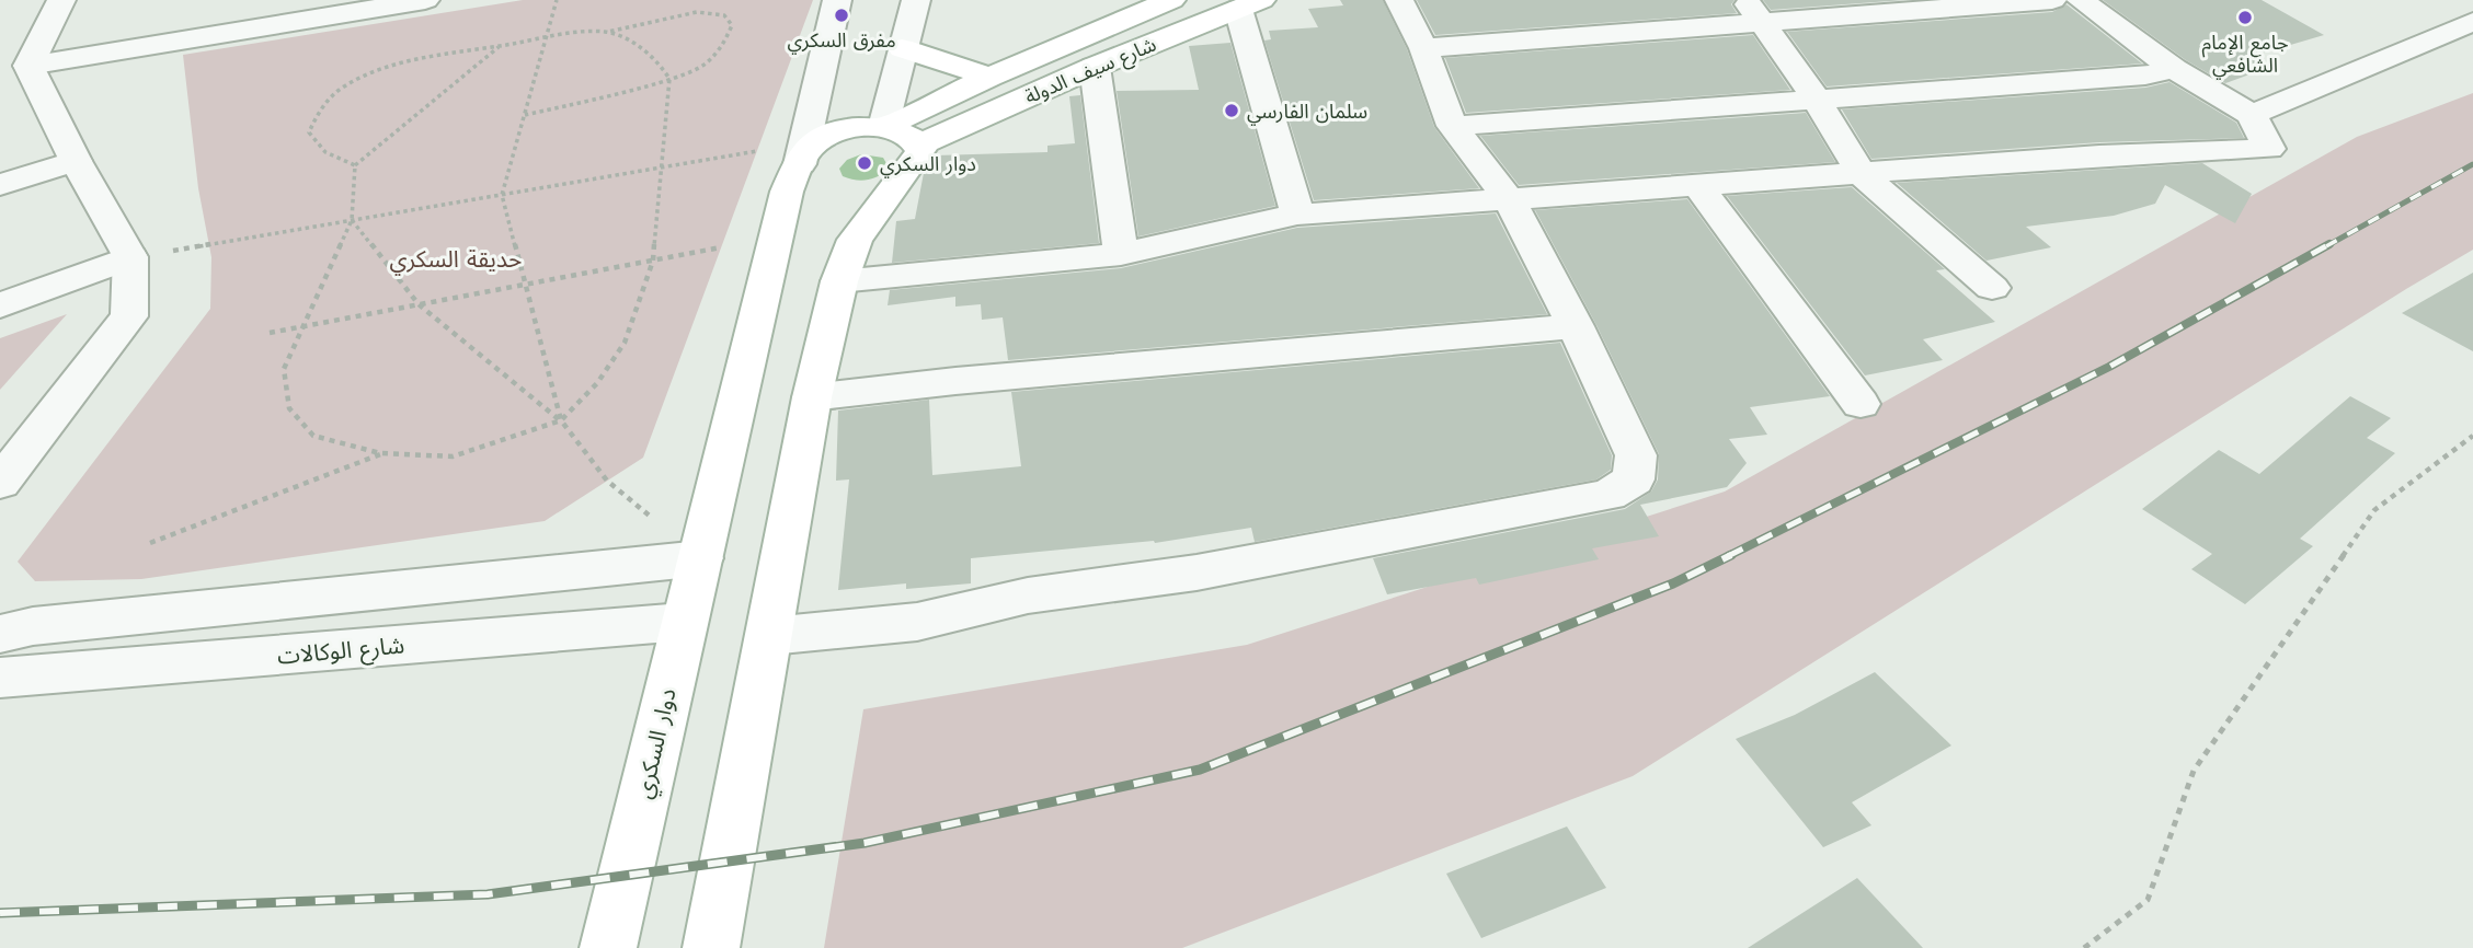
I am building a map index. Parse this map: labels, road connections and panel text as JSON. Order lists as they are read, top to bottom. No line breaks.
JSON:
{"streets":{"main road":["شارع سيف الدولة","دوار السكري"],"street":["شارع الوكالات"]},"crossings":[["شارع سيف الدولة","دوار السكري"],["شارع الوكالات","دوار السكري"]],"parks":["حديقة السكري"],"places":["مفرق السكري","جامع الإمام الشافعي","سلمان الفارسي","دوار السكري"]}
